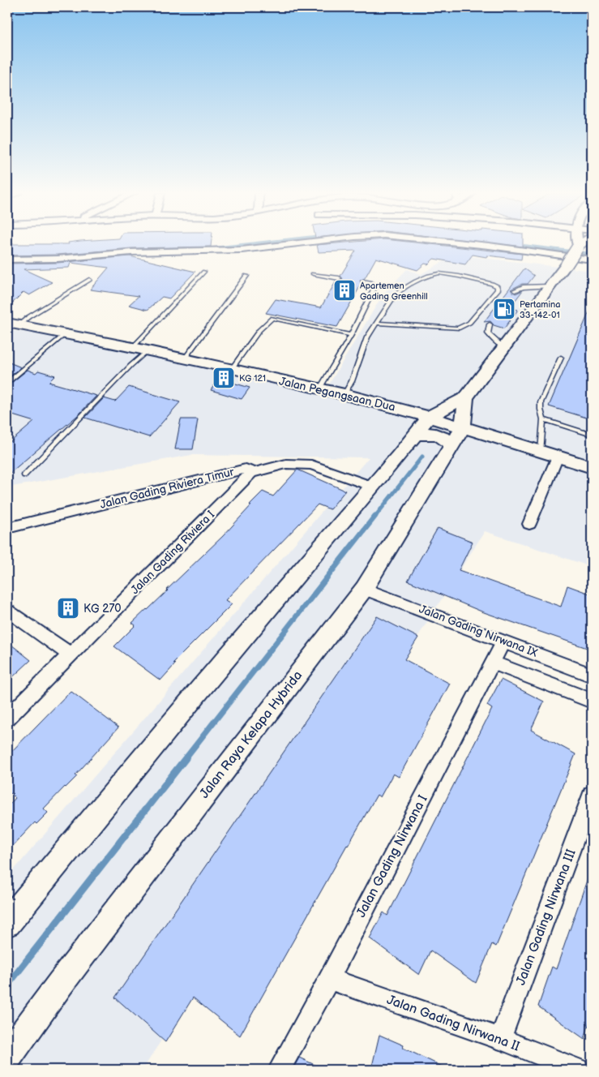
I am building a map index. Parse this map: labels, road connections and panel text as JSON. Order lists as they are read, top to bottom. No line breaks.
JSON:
{"streets":{"main road":["Jalan Pegangsaan Dua","Jalan Raya Kelapa Hybrida"],"street":["Jalan Gading Riviera Timur","Jalan Gading Riviera I","Jalan Gading Nirwana IX","Jalan Gading Nirwana I","Jalan Gading Nirwana III","Jalan Gading Nirwana II"]},"crossings":[["Jalan Pegangsaan Dua","Jalan Raya Kelapa Hybrida"],["Jalan Gading Riviera Timur","Jalan Gading Riviera I"],["Jalan Gading Nirwana IX","Jalan Raya Kelapa Hybrida"],["Jalan Gading Nirwana IX","Jalan Gading Nirwana I"],["Jalan Gading Nirwana I","Jalan Gading Nirwana II"],["Jalan Gading Nirwana III","Jalan Gading Nirwana II"]],"places":{"building":["Apartemen Gading Greenhill","KG 121","KG 270"],"fuel station":["Pertamina 33-142-01"]}}
